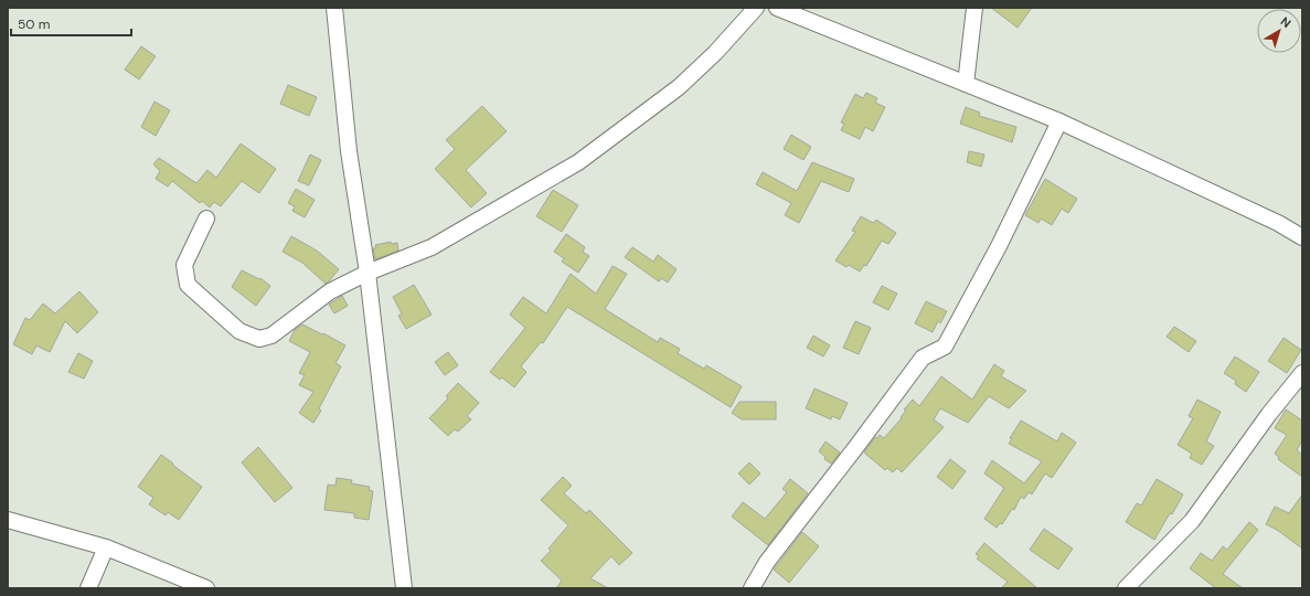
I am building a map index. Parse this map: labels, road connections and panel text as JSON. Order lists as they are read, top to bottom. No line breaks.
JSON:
{"scale_bar":"50 m","north":"top right"}
